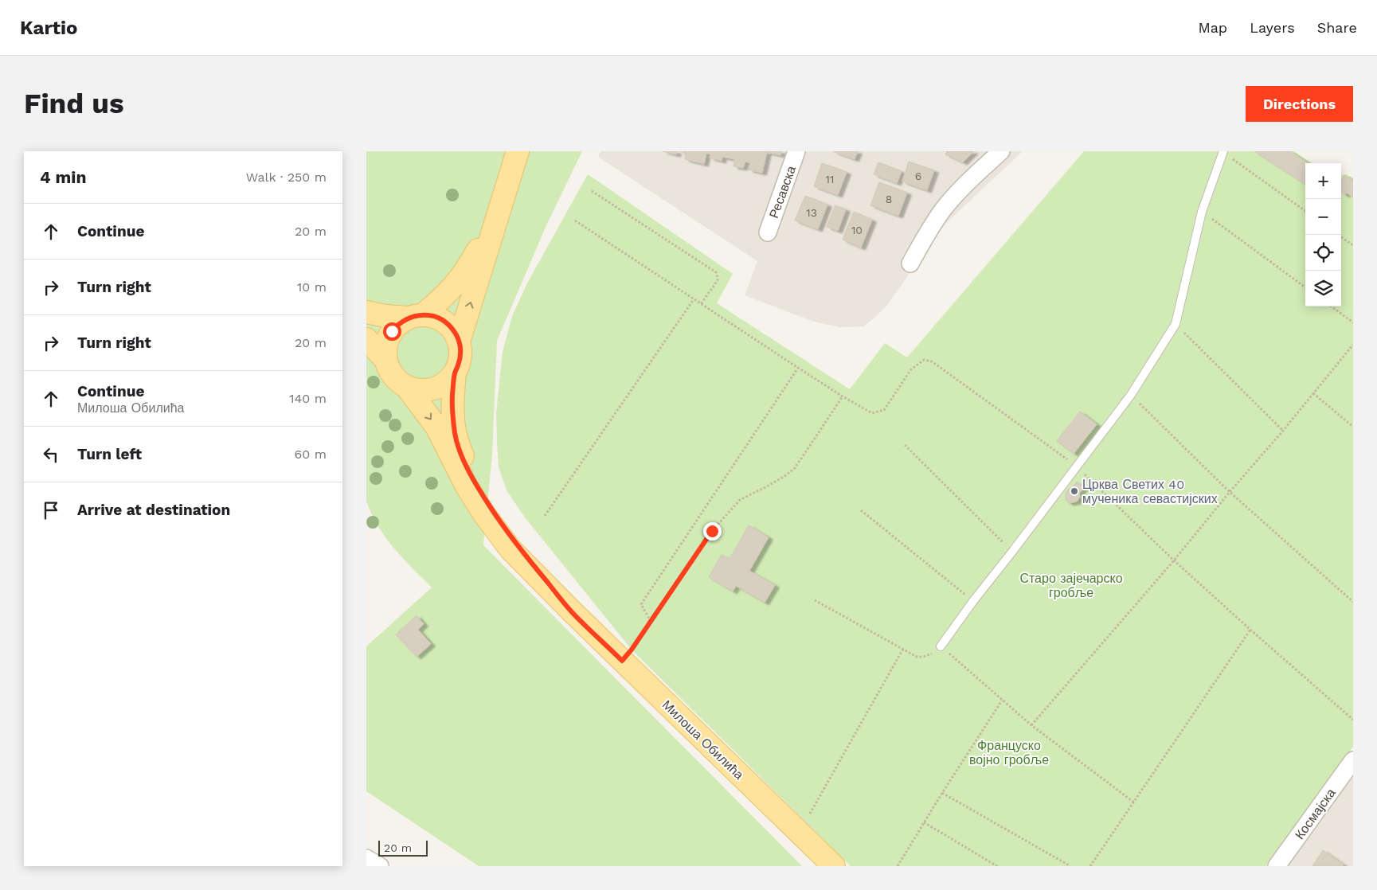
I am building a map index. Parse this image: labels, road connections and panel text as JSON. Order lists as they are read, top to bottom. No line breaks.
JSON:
{"streets":{"main road":["Милоша Обилића"],"street":["Ресавска","Космајска"]},"parks":["Старо зајечарско гробље","Француско војно гробље"],"places":["Црква Светих 40 мученика севастијских"],"house_numbers":["6","11","8","13","10"],"scale_bar":"20 m","page":{"header":"Kartio","nav":["Map","Layers","Share"],"buttons":"Directions","title":"Find us","heading":["4 min","Walk · 250 m"],"map_buttons":["+","−"],"list":[["Continue","20 m"],["Turn right","10 m"],["Turn right","20 m"],["Continue","Милоша Обилића","140 m"],["Turn left","60 m"],"Arrive at destination"],"scale":"20 m"}}
